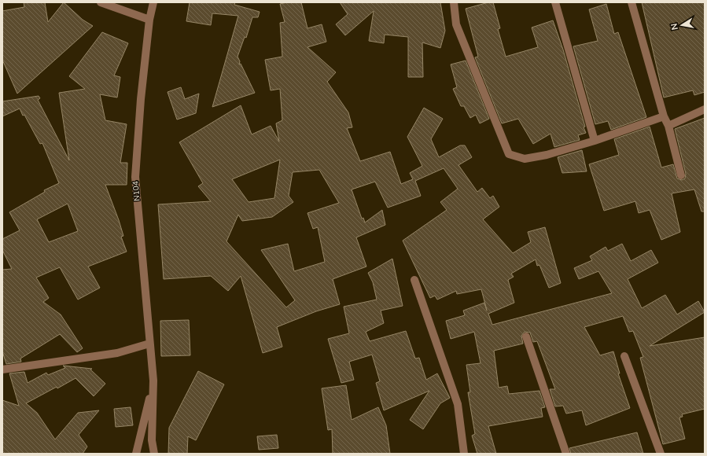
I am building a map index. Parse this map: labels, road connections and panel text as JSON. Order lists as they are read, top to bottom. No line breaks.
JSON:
{"streets":{"street":["N104"]},"north":"left"}
